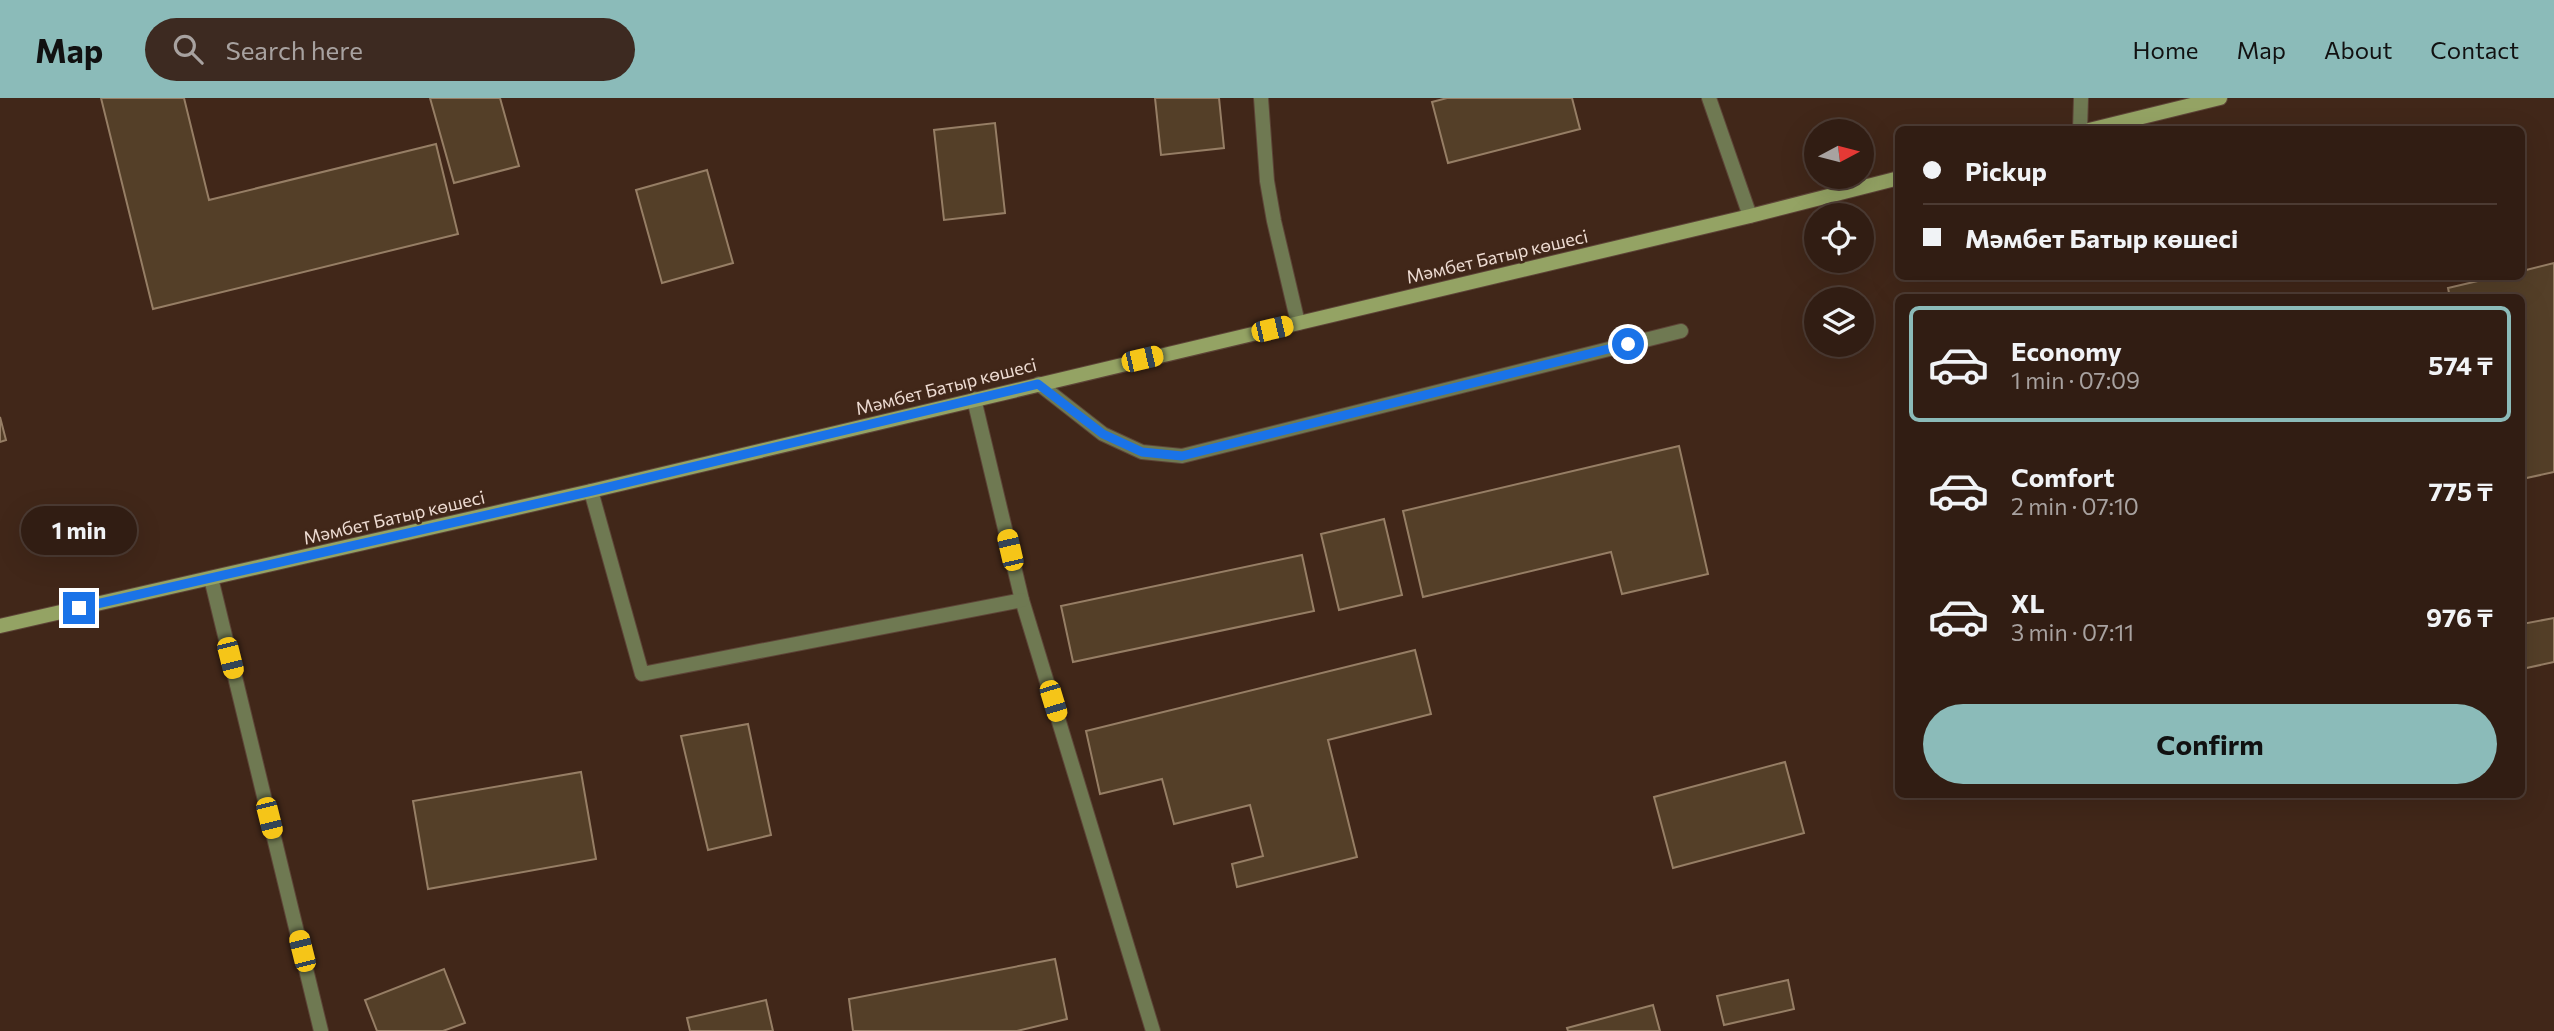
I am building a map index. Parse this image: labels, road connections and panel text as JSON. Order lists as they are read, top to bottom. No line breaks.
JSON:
{"streets":{"main road":["Мәмбет Батыр көшесі"]},"north":"right","page":{"header":"Map","search":"Search here","nav":["Home","Map","About","Contact"],"banner":["Pickup","Мәмбет Батыр көшесі"],"list":[{"name":"Economy","note":"1 min · 07:09","value":"574 ₸"},{"name":"Comfort","note":"2 min · 07:10","value":"775 ₸"},{"name":"XL","note":"3 min · 07:11","value":"976 ₸"}],"bubble":"1 min","buttons":"Confirm"}}
